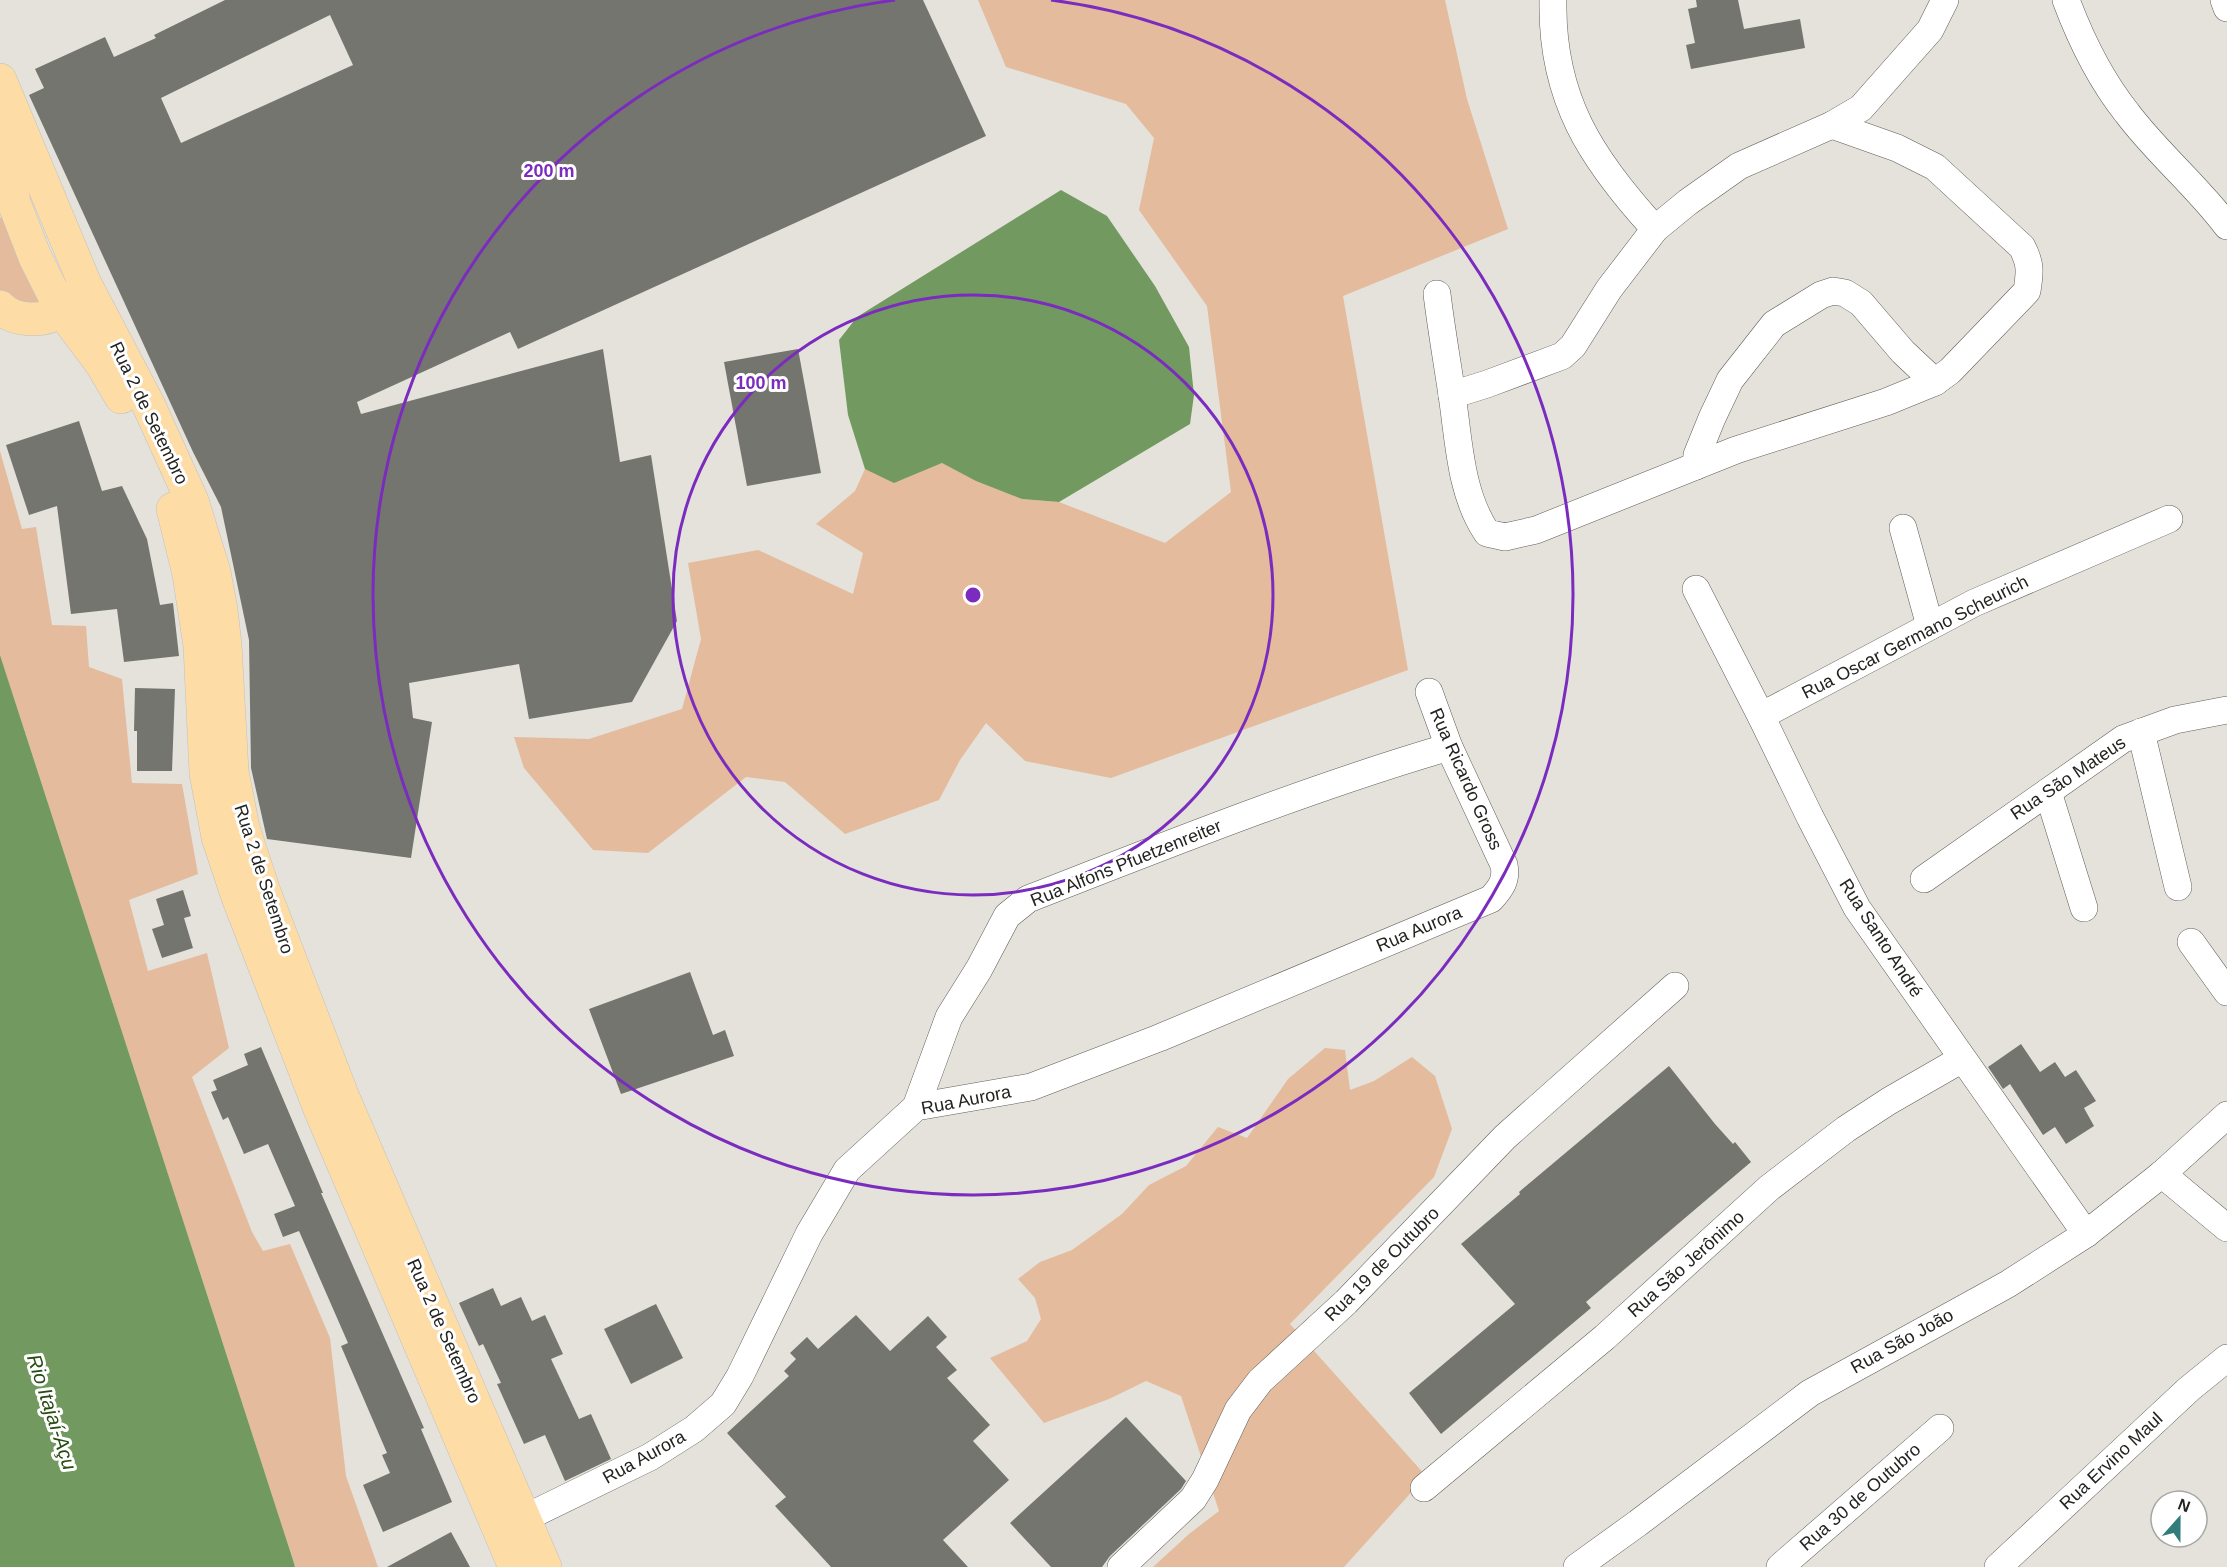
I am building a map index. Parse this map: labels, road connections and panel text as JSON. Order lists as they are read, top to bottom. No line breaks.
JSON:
{"streets":{"main road":["Rua 2 de Setembro"],"street":["Rua Oscar Germano Scheurich","Rua São Mateus","Rua Ricardo Gross","Rua Alfons Pfuetzenreiter","Rua Aurora","Rua Santo André","Rua 19 de Outubro","Rua São Jerônimo","Rua São João","Rua Ervino Maul","Rua 30 de Outubro"]},"crossings":[["Rua 2 de Setembro","Rua Aurora"],["Rua Oscar Germano Scheurich","Rua Santo André"],["Rua Ricardo Gross","Rua Alfons Pfuetzenreiter"],["Rua Ricardo Gross","Rua Aurora"],["Rua Alfons Pfuetzenreiter","Rua Aurora"],["Rua Santo André","Rua São Jerônimo"],["Rua Santo André","Rua São João"]],"water":["Rio Itajaí-Açu"],"north":"top","rings":["200 m","100 m"]}
